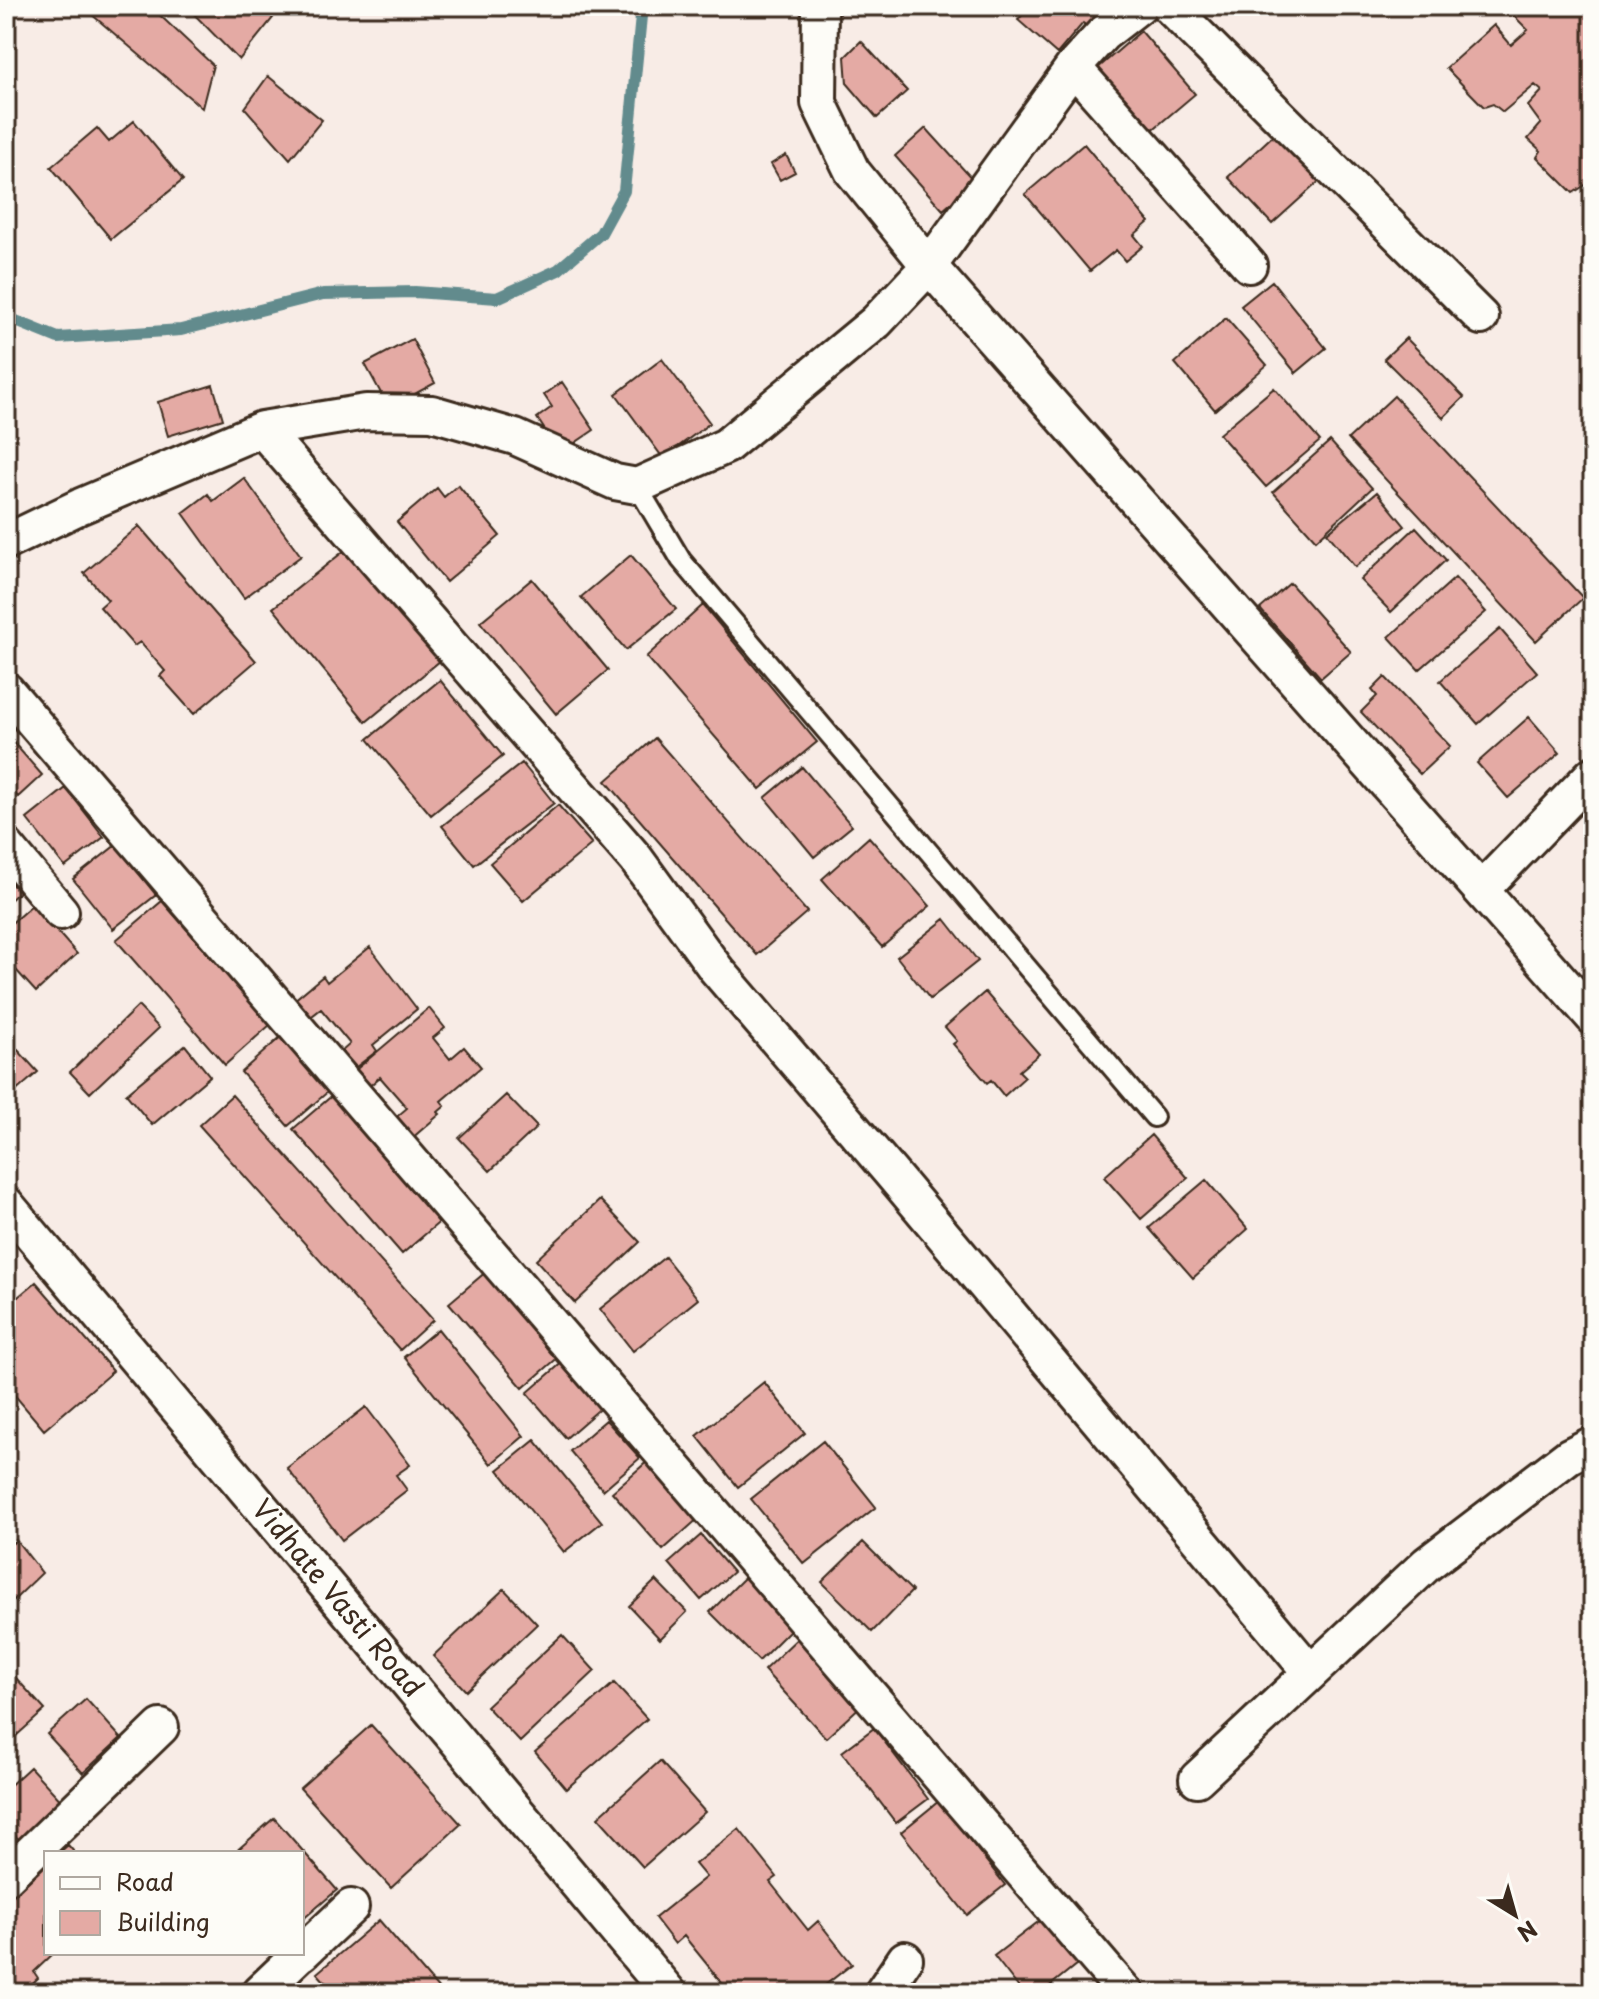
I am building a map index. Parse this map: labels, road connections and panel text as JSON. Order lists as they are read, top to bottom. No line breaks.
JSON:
{"streets":{"street":["Vidhate Vasti Road"]},"legend":["Road","Building"],"north":"bottom right"}
